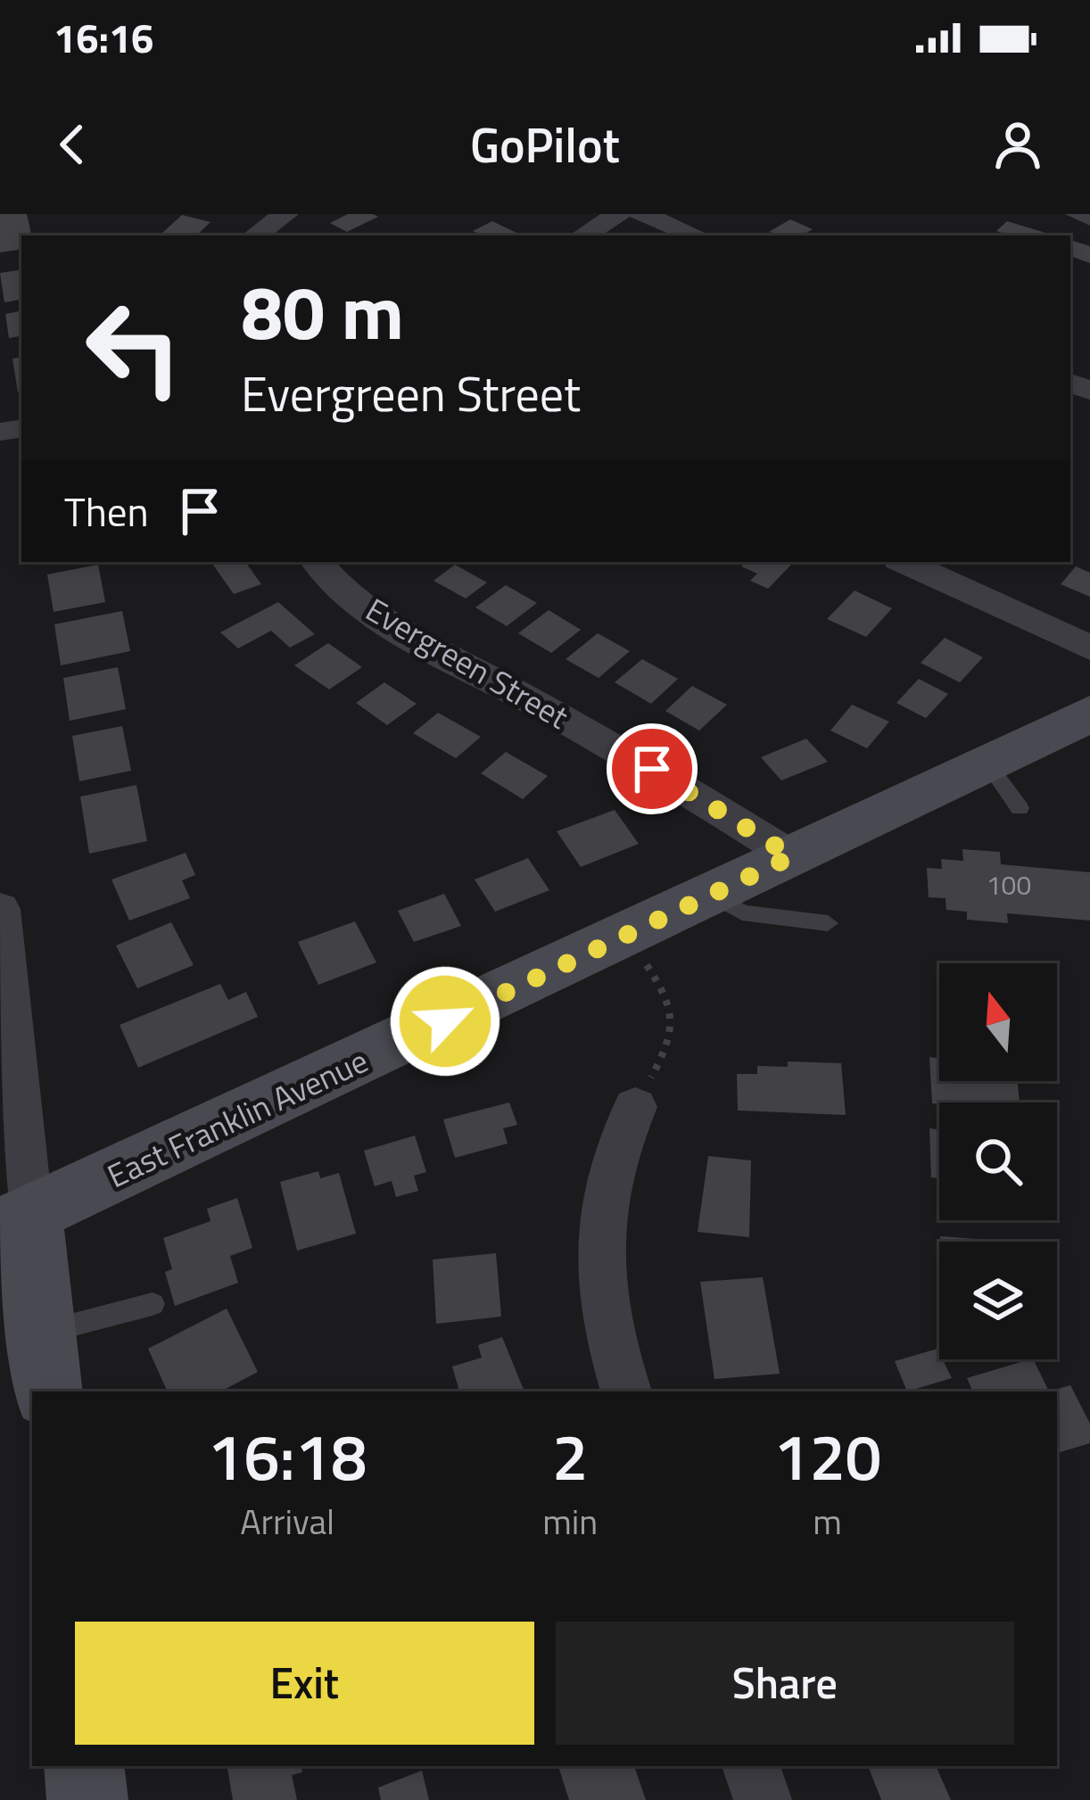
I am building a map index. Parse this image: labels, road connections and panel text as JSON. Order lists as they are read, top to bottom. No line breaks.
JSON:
{"streets":{"street":["Evergreen Street","East Franklin Avenue"]},"crossings":[["Evergreen Street","East Franklin Avenue"]],"house_numbers":["100"],"north":"top","page":{"status":"16:16","header":"GoPilot","turn":["80 m","Evergreen Street"],"then":"Then","eta":["16:18","Arrival","2","min","120","m"],"buttons":["Exit","Share"]}}
